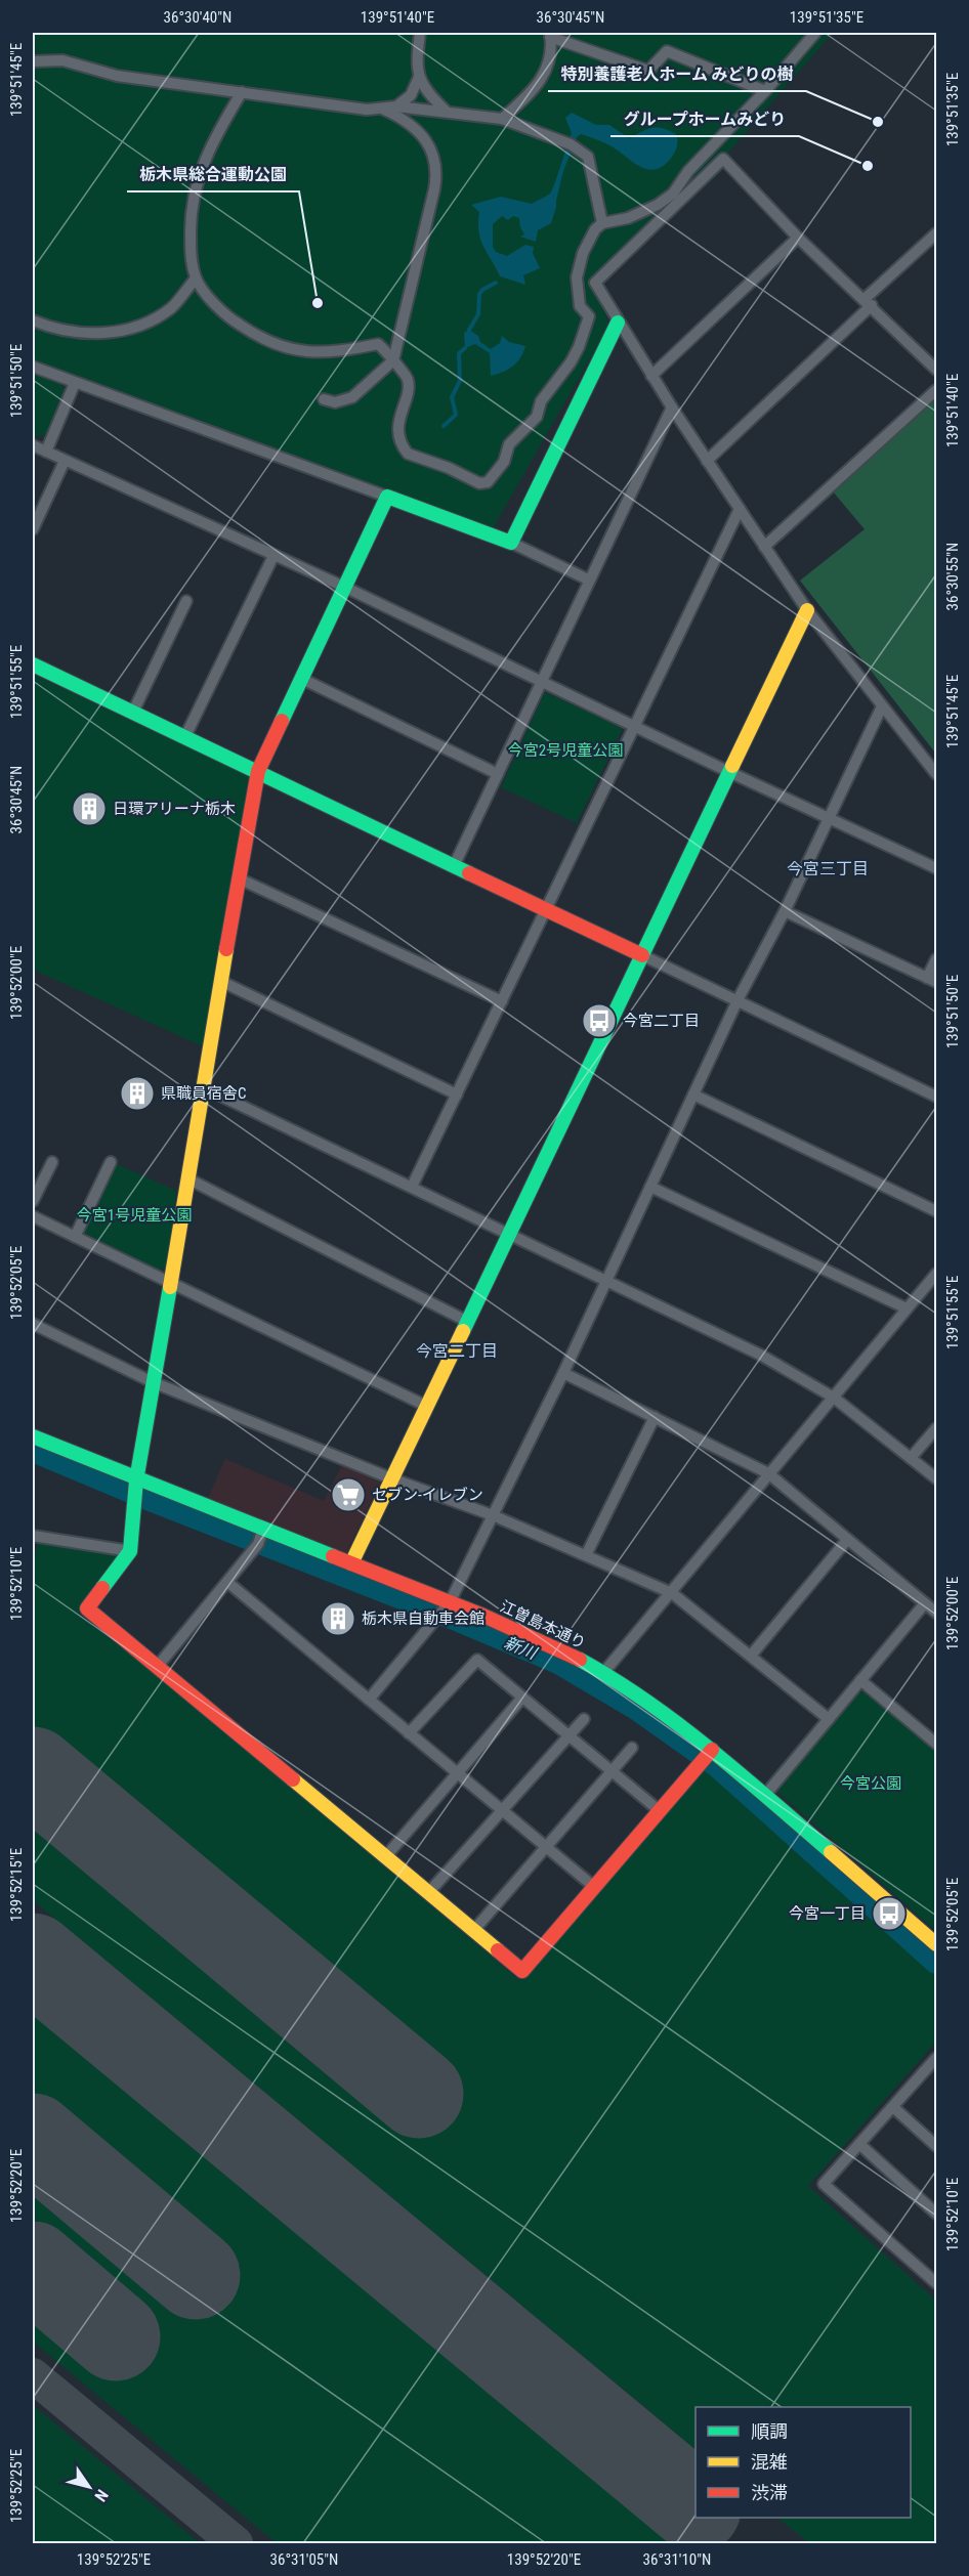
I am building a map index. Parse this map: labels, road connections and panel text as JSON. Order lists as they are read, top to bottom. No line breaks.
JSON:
{"streets":{"street":["江曽島本通り"]},"districts":["今宮三丁目","今宮二丁目"],"water":["新川"],"parks":["今宮2号児童公園","今宮1号児童公園","今宮公園"],"places":{"other":["特別養護老人ホーム みどりの樹","グループホームみどり","栃木県総合運動公園"],"building":["日環アリーナ栃木","県職員宿舎C","栃木県自動車会館"],"bus stop":["今宮二丁目","今宮一丁目"],"supermarket":["セブン-イレブン"]},"legend":["順調","混雑","渋滞"],"north":"bottom right","coordinates":["36°30'40\"N","139°51'40\"E","36°30'45\"N","139°51'35\"E","139°51'45\"E","139°51'50\"E","36°30'55\"N","139°51'55\"E","139°52'00\"E","139°52'05\"E","139°52'10\"E","139°52'15\"E","139°52'20\"E","139°52'25\"E","36°31'05\"N","36°31'10\"N"]}
